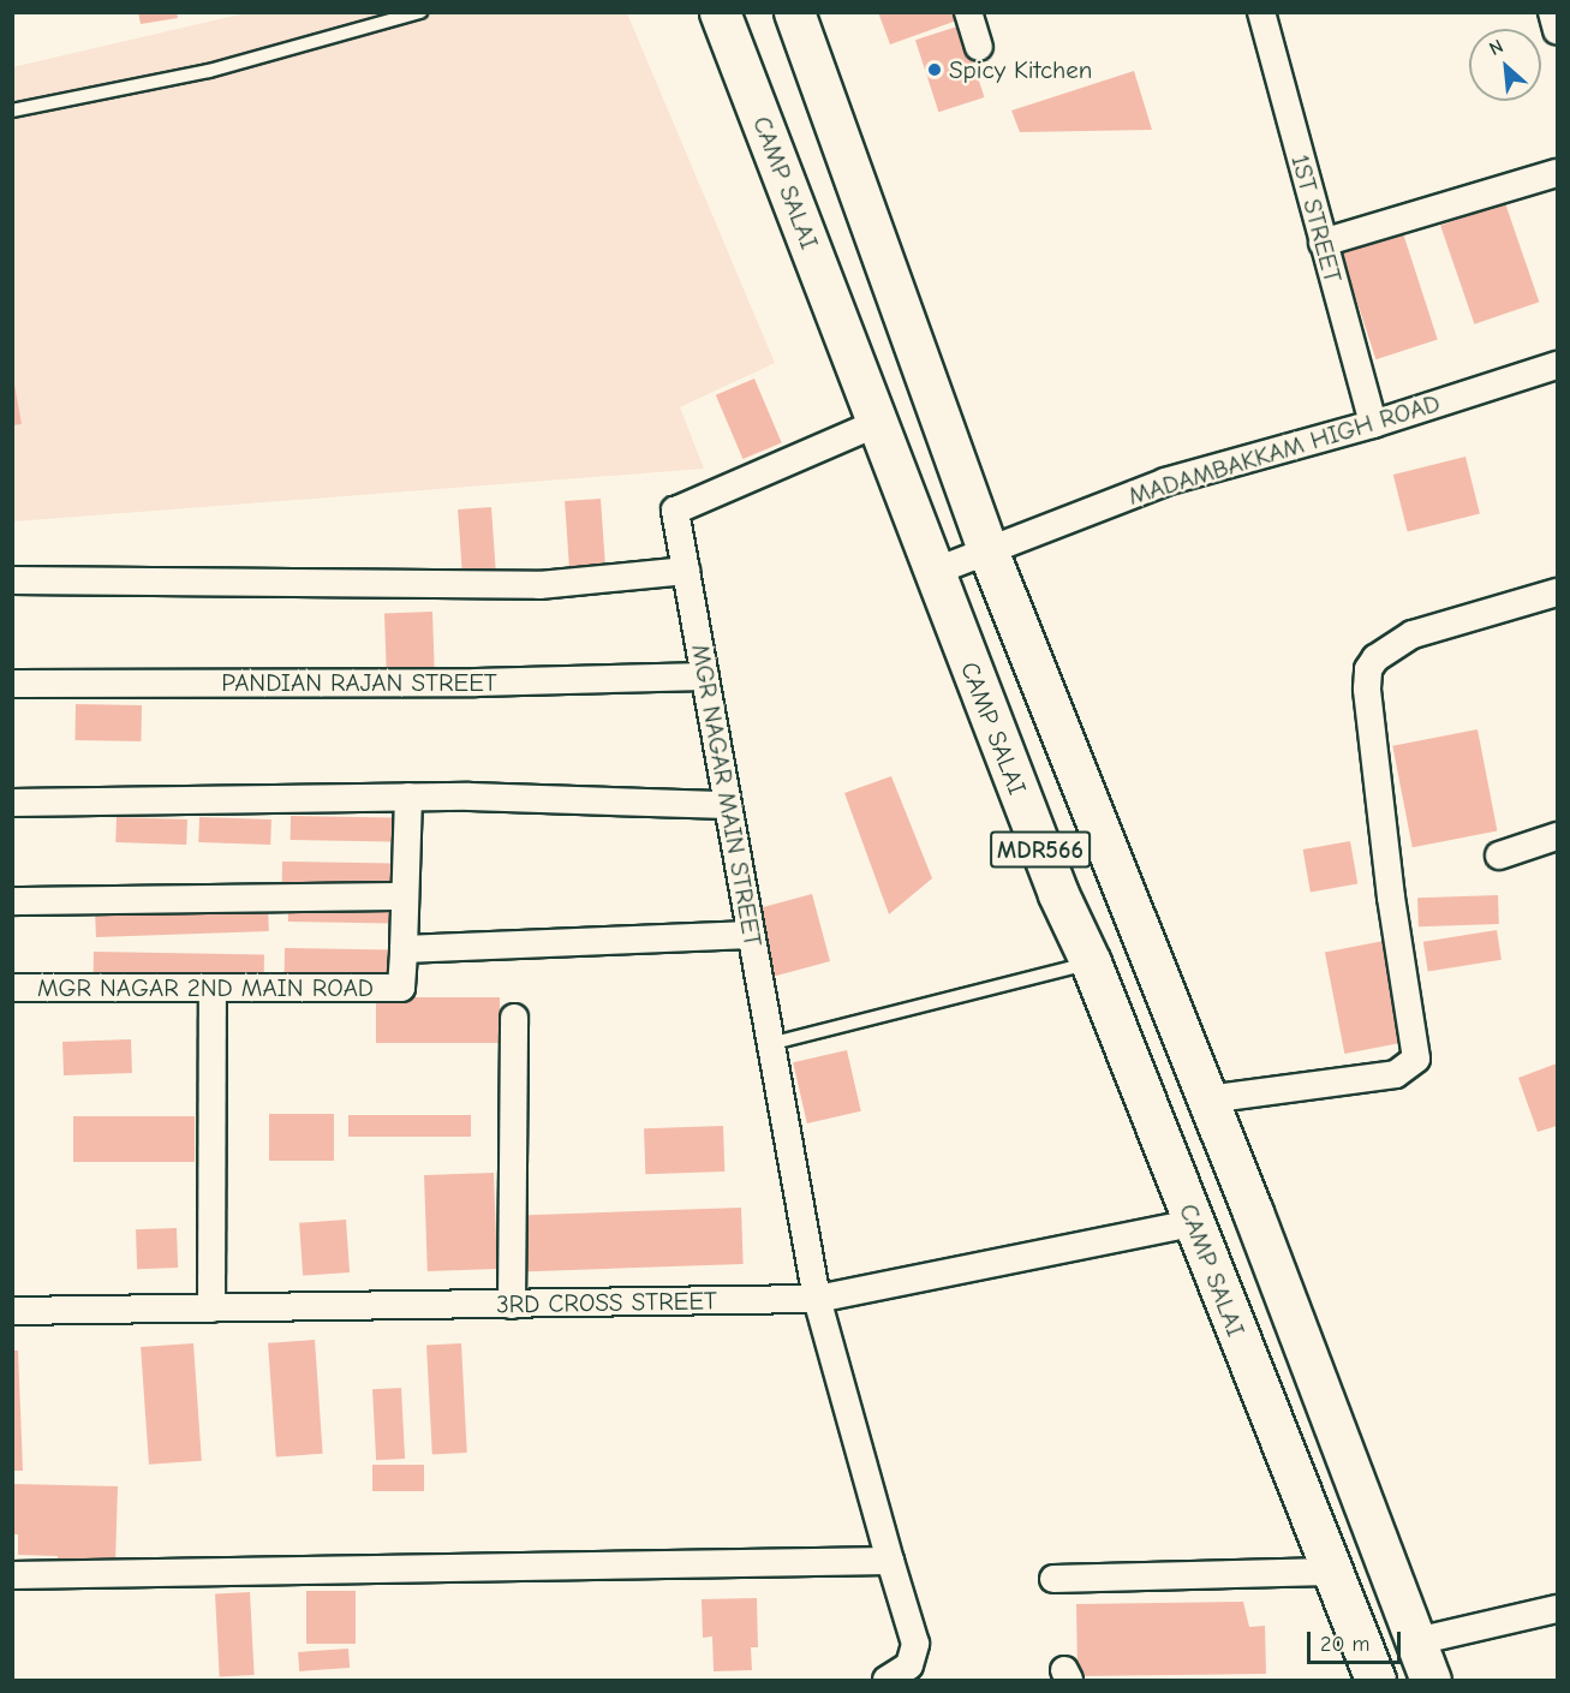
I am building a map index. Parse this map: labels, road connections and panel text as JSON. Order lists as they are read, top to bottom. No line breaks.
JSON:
{"streets":{"main road":["CAMP SALAI","MDR566"],"street":["1ST STREET","MADAMBAKKAM HIGH ROAD","PANDIAN RAJAN STREET","MGR NAGAR MAIN STREET","MGR NAGAR 2ND MAIN ROAD","3RD CROSS STREET"]},"crossings":[["CAMP SALAI","MADAMBAKKAM HIGH ROAD"],["CAMP SALAI","MGR NAGAR MAIN STREET"],["CAMP SALAI","3RD CROSS STREET"],["1ST STREET","MADAMBAKKAM HIGH ROAD"],["MADAMBAKKAM HIGH ROAD","MDR566"],["PANDIAN RAJAN STREET","MGR NAGAR MAIN STREET"],["MGR NAGAR MAIN STREET","MGR NAGAR 2ND MAIN ROAD"],["MGR NAGAR MAIN STREET","3RD CROSS STREET"]],"places":["Spicy Kitchen"],"scale_bar":"20 m","north":"top left"}
